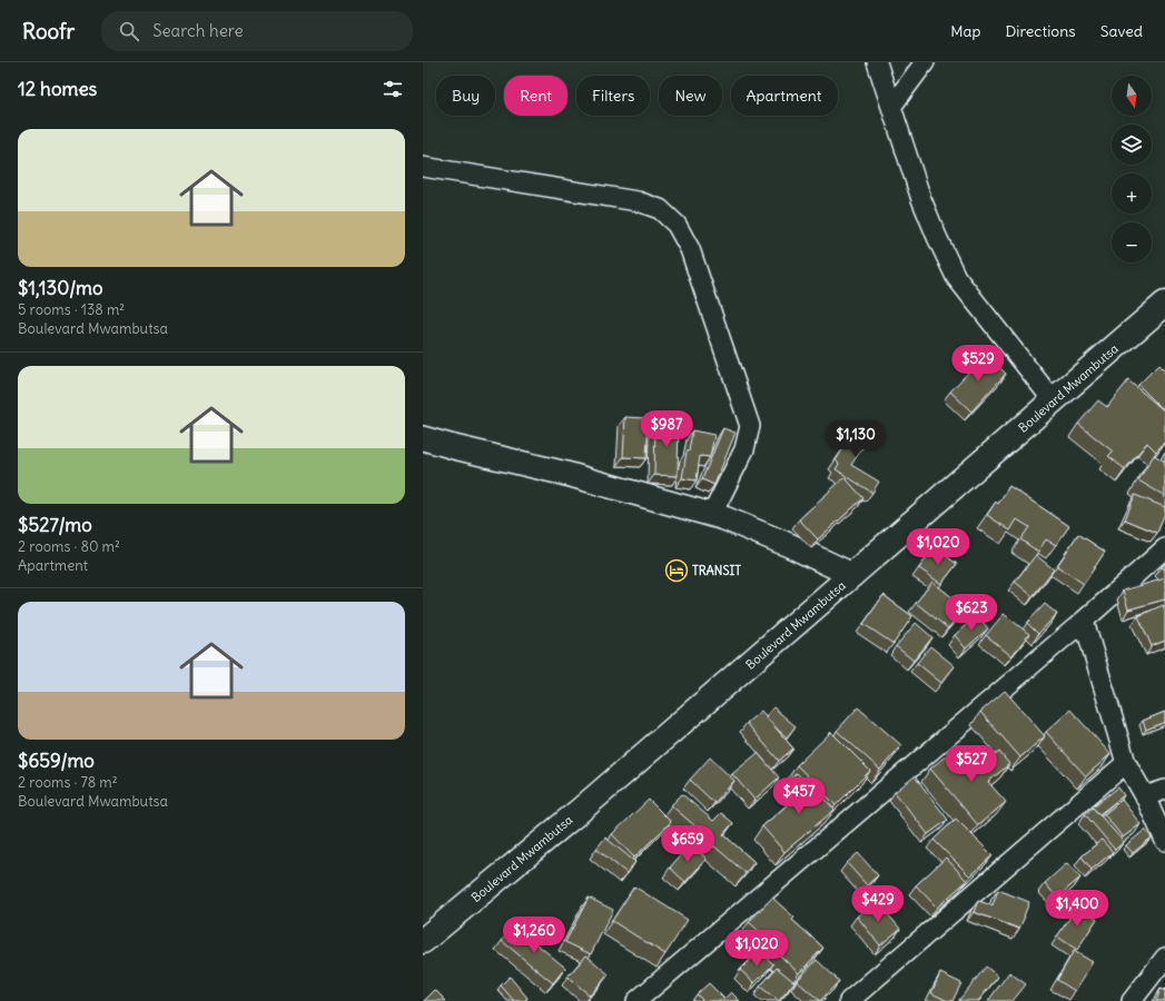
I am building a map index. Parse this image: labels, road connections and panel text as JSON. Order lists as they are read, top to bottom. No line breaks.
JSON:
{"streets":{"highway":["Boulevard Mwambutsa"]},"places":{"hotel":["TRANSIT"]},"north":"bottom","page":{"header":"Roofr","search":"Search here","nav":["Map","Directions","Saved"],"heading":"12 homes","map_buttons":["+","−"],"chip":["Buy","Rent","Filters","New","Apartment"],"list":[{"name":"$1,130/mo","note":"5 rooms · 138 m² · Boulevard Mwambutsa"},{"name":"$527/mo","note":"2 rooms · 80 m² · Apartment"},{"name":"$659/mo","note":"2 rooms · 78 m² · Boulevard Mwambutsa"}],"price":["$529","$987","$1,130","$1,020","$623","$527","$457","$659","$429","$1,400","$1,260","$1,020"]}}
